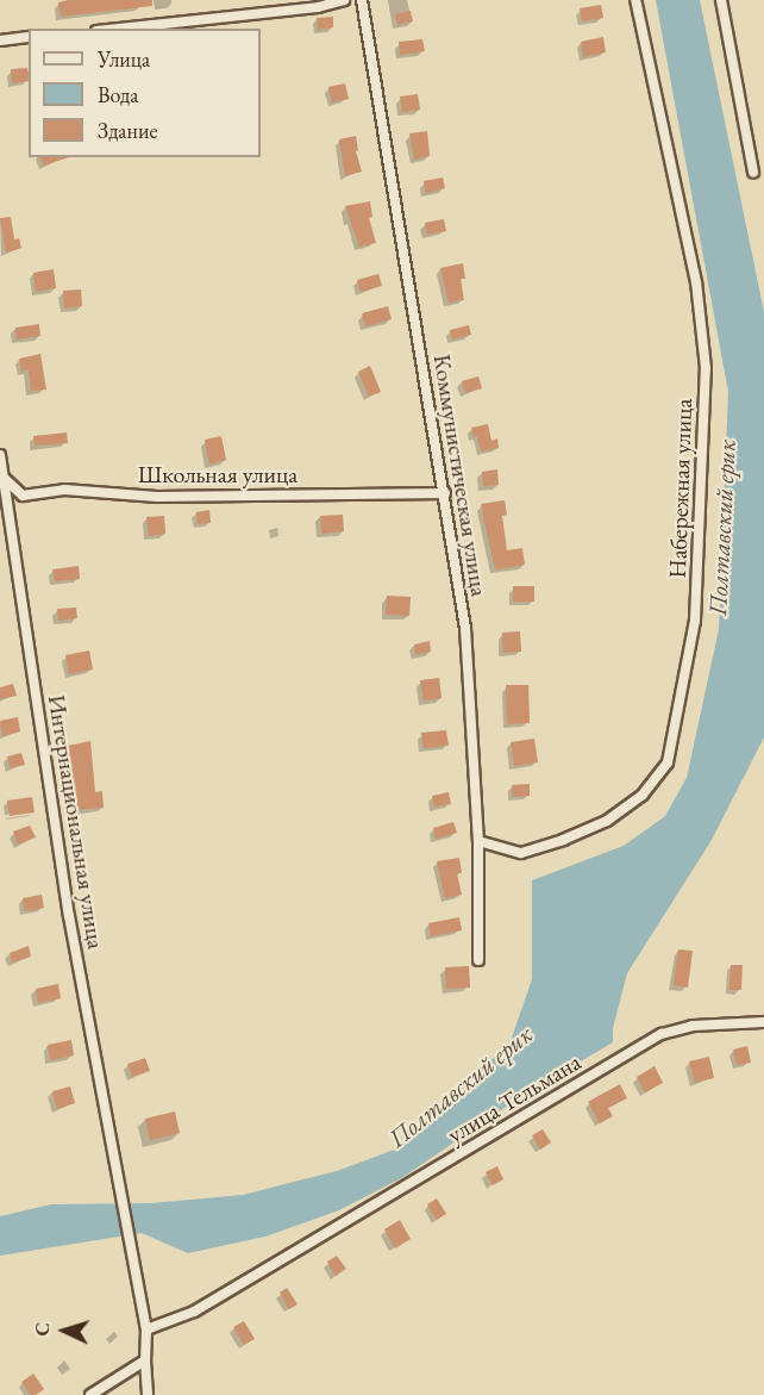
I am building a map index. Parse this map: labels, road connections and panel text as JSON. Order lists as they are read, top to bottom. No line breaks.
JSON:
{"streets":{"street":["Школьная улица","Коммунистическая улица","Набережная улица","Интернациональная улица","улица Тельмана"]},"crossings":[["Школьная улица","Коммунистическая улица"],["Школьная улица","Интернациональная улица"],["Коммунистическая улица","Набережная улица"],["Интернациональная улица","улица Тельмана"]],"water":["Полтавский ерик"],"legend":["Улица","Вода","Здание"],"north":"left"}
